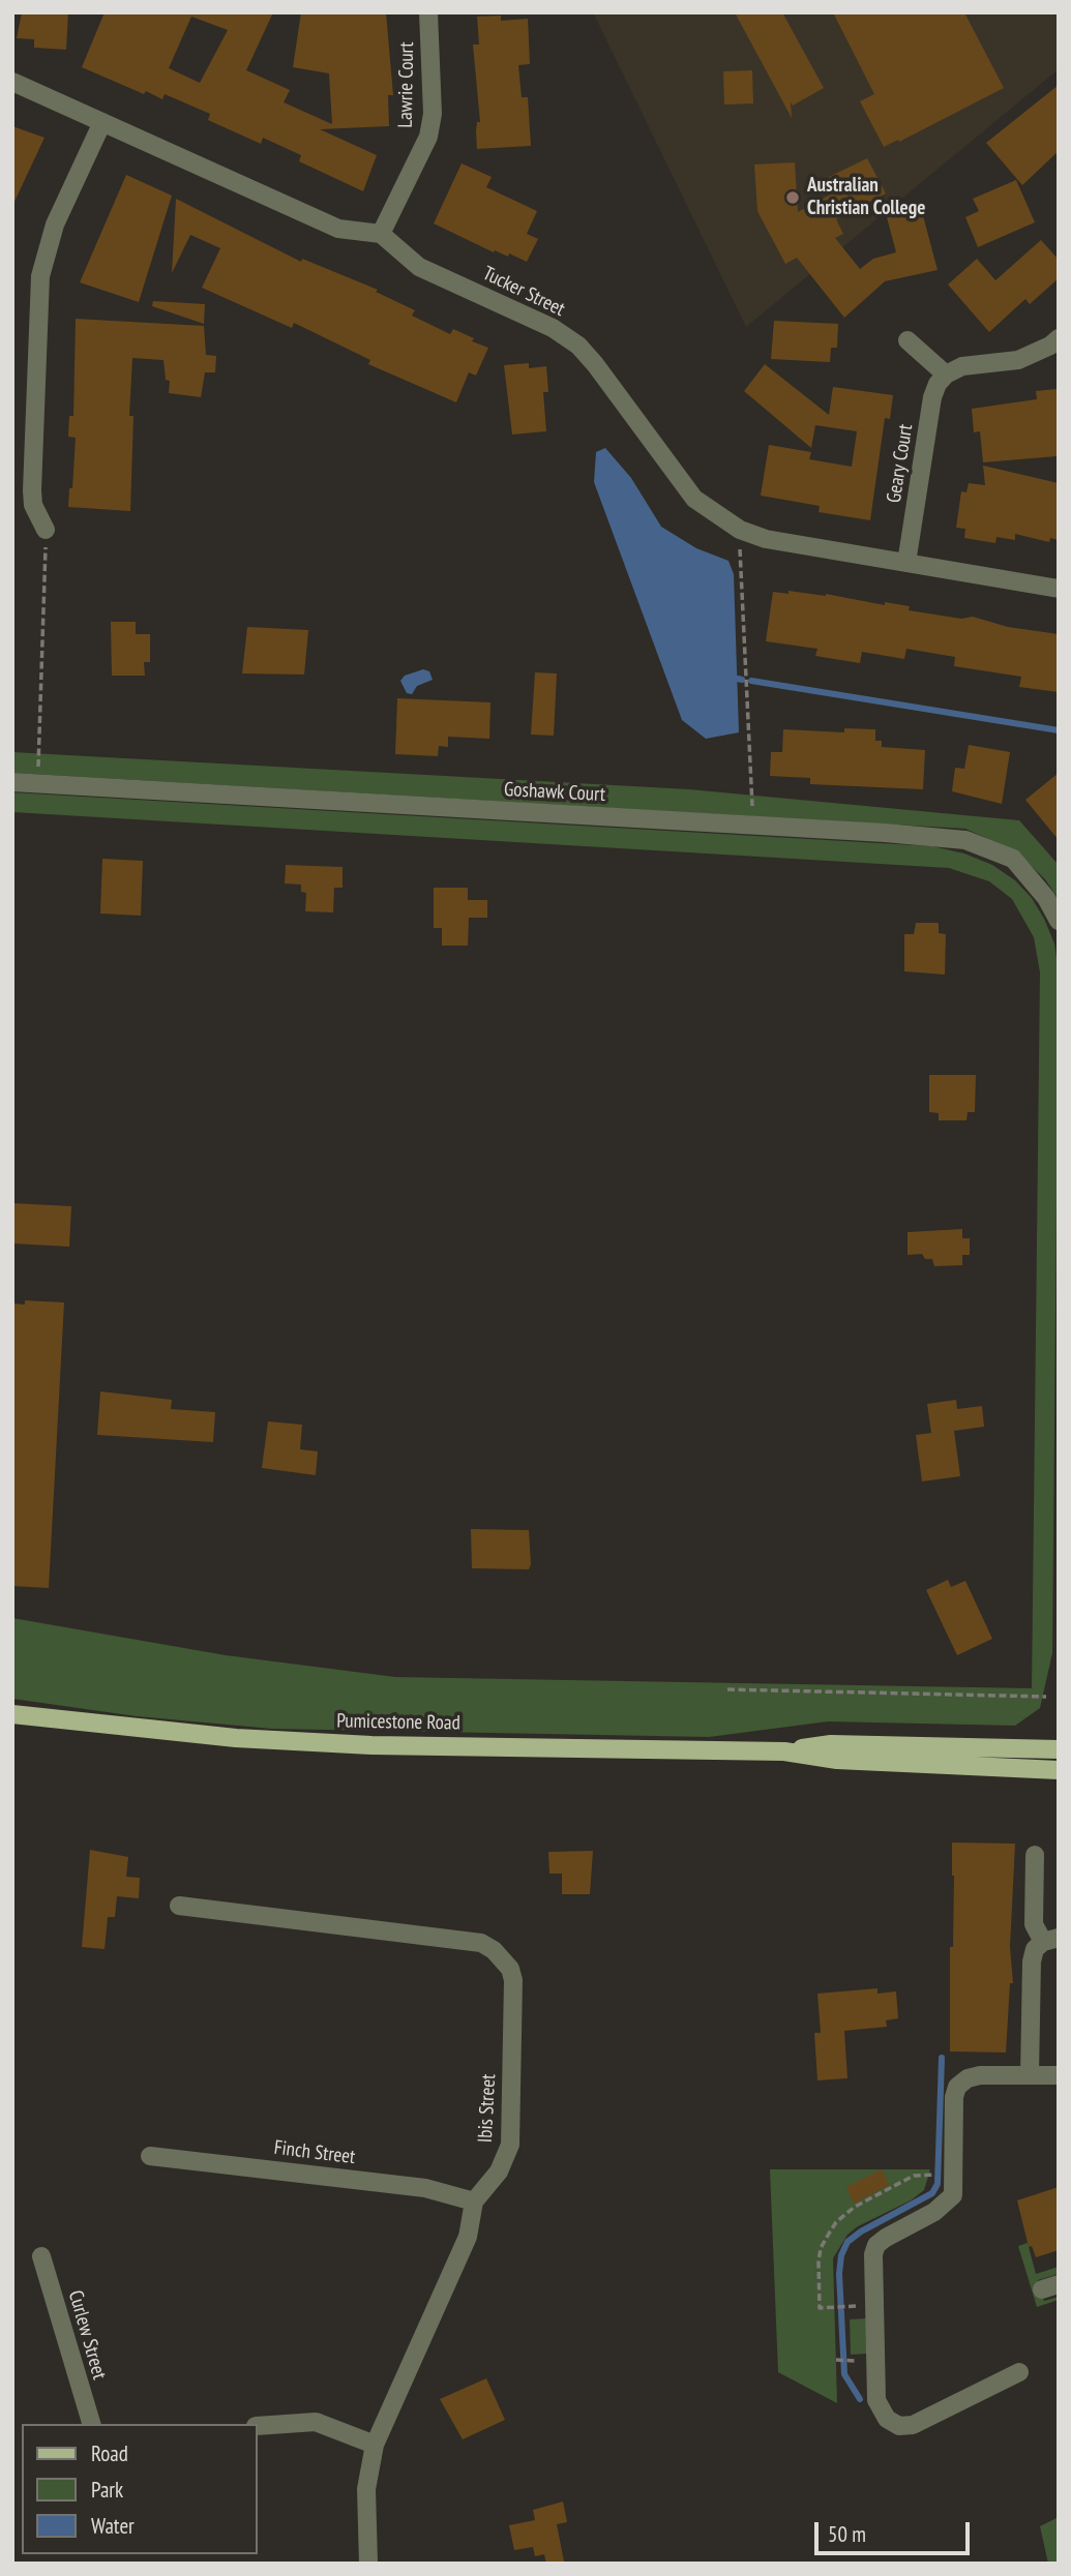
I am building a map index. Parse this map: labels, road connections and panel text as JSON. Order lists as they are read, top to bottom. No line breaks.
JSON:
{"streets":{"main road":["Pumicestone Road"],"street":["Lawrie Court","Tucker Street","Geary Court","Goshawk Court","Ibis Street","Finch Street","Curlew Street"]},"crossings":[["Lawrie Court","Tucker Street"],["Tucker Street","Geary Court"],["Ibis Street","Finch Street"]],"places":["Australian Christian College"],"legend":["Road","Park","Water"],"scale_bar":"50 m"}
